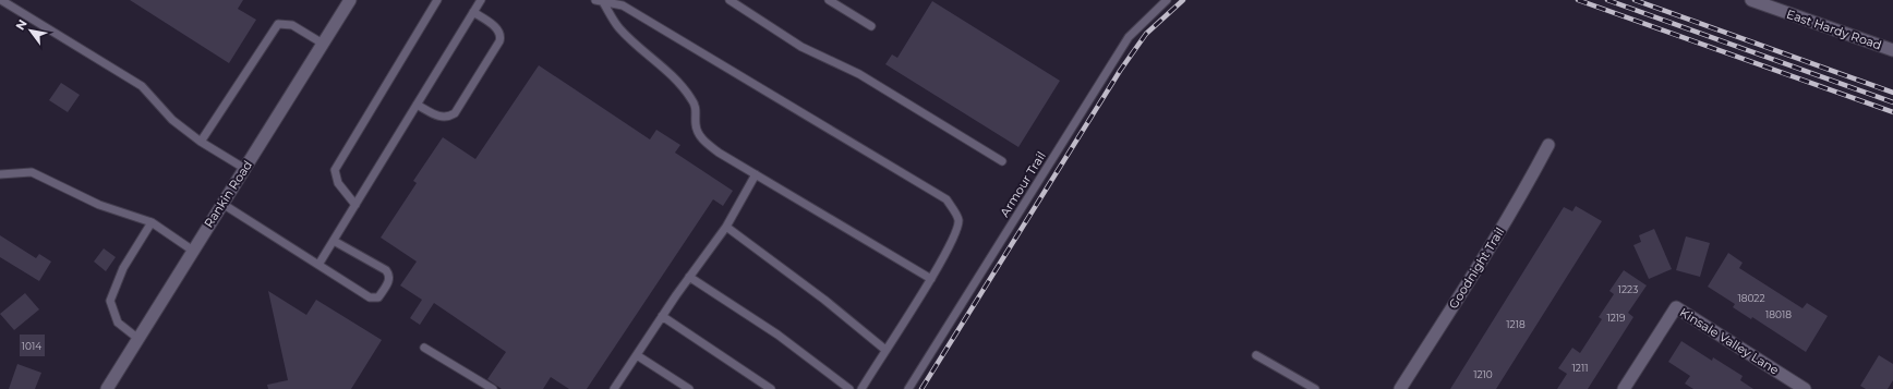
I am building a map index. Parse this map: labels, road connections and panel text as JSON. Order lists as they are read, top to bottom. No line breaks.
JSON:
{"streets":{"main road":["East Hardy Road","Rankin Road","Goodnight Trail","Kinsale Valley Lane"],"lane":["Armour Trail"]},"house_numbers":["1223","18022","18018","1219","1218","1014","1211","1210"],"north":"top left"}
